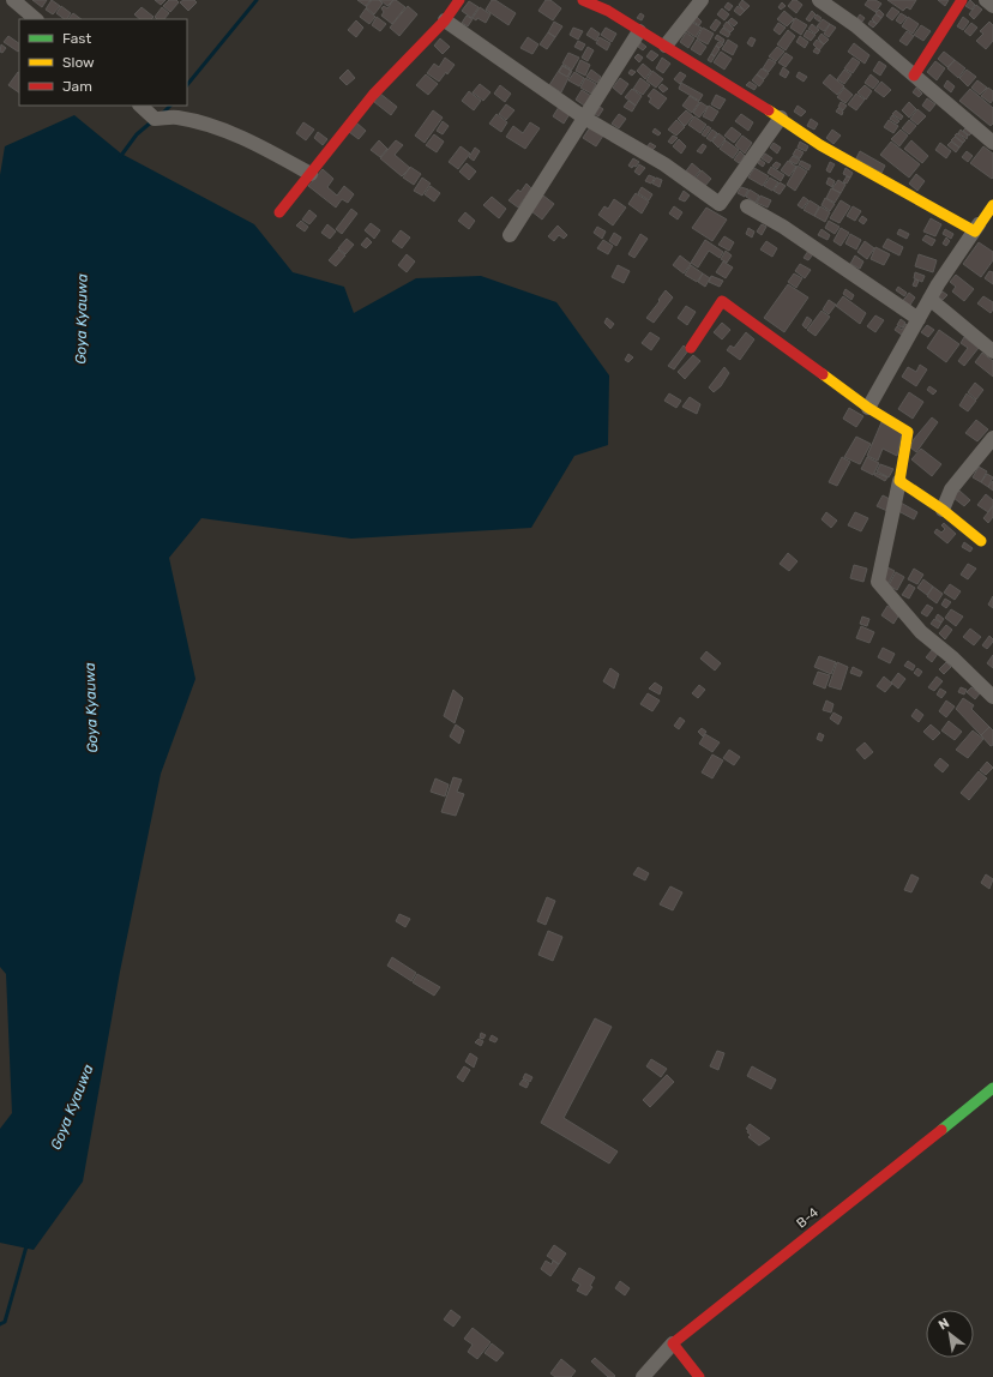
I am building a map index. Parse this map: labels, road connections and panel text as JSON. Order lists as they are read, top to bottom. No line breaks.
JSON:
{"streets":{"street":["B-4"]},"water":["Goya Kyauwa"],"legend":["Fast","Slow","Jam"],"north":"top left"}
